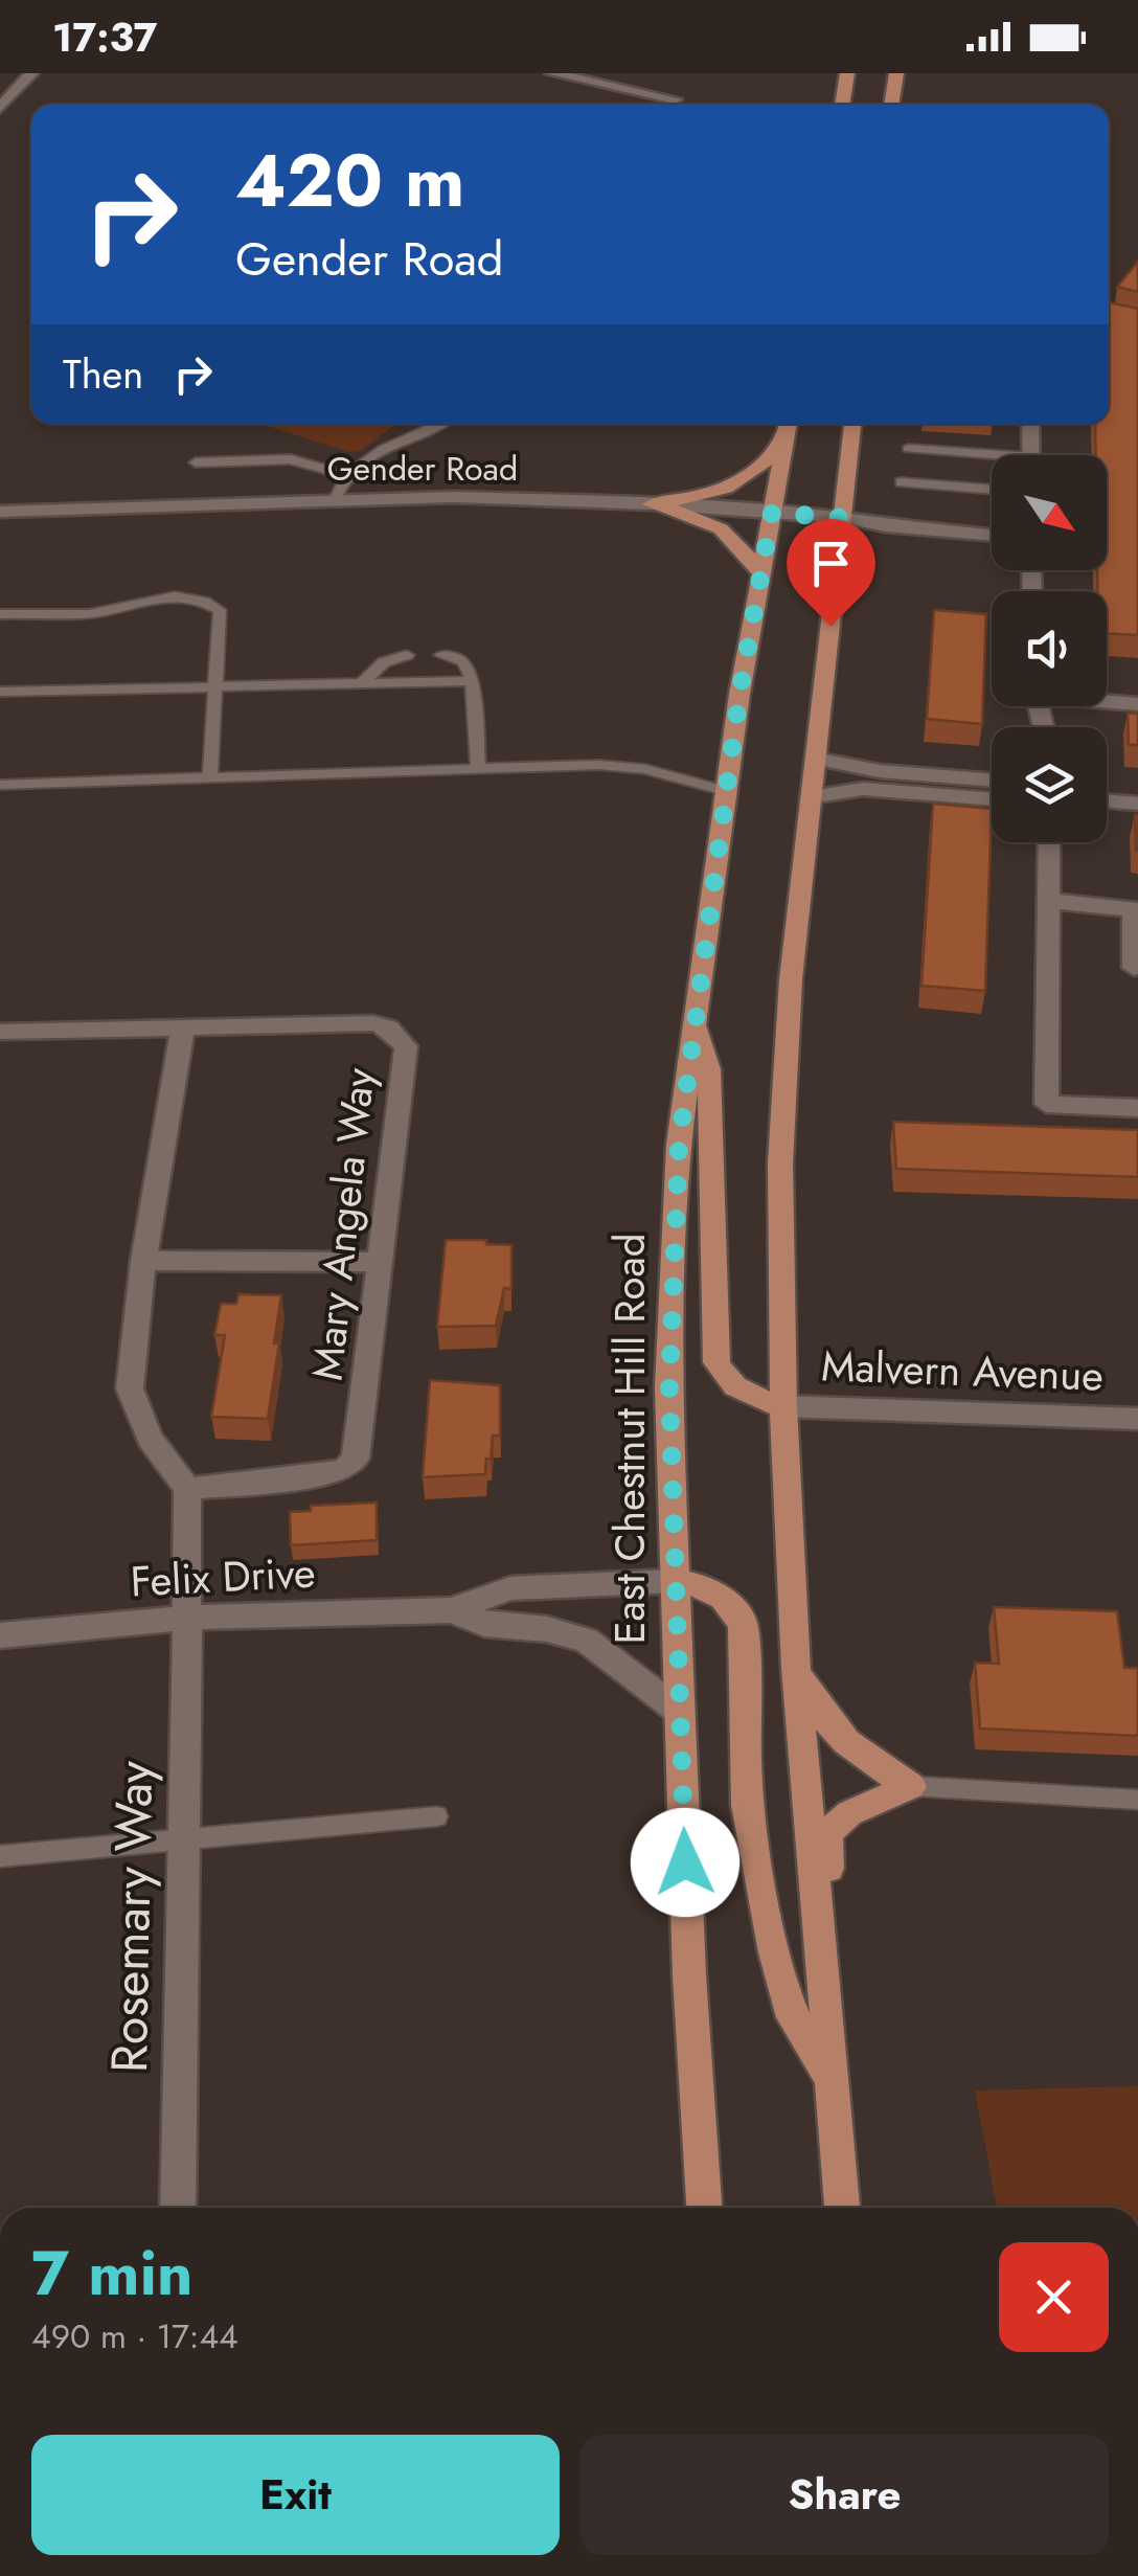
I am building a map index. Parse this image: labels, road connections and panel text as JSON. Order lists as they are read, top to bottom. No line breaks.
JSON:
{"streets":{"main road":["East Chestnut Hill Road"],"street":["Gender Road","Mary Angela Way","Malvern Avenue","Felix Drive","Rosemary Way"]},"crossings":[["Gender Road","East Chestnut Hill Road"],["East Chestnut Hill Road","Felix Drive"],["Felix Drive","Rosemary Way"]],"north":"bottom right","page":{"status":"17:37","turn":["420 m","Gender Road"],"then":"Then","heading":["7 min","490 m · 17:44"],"buttons":["Exit","Share"]}}
